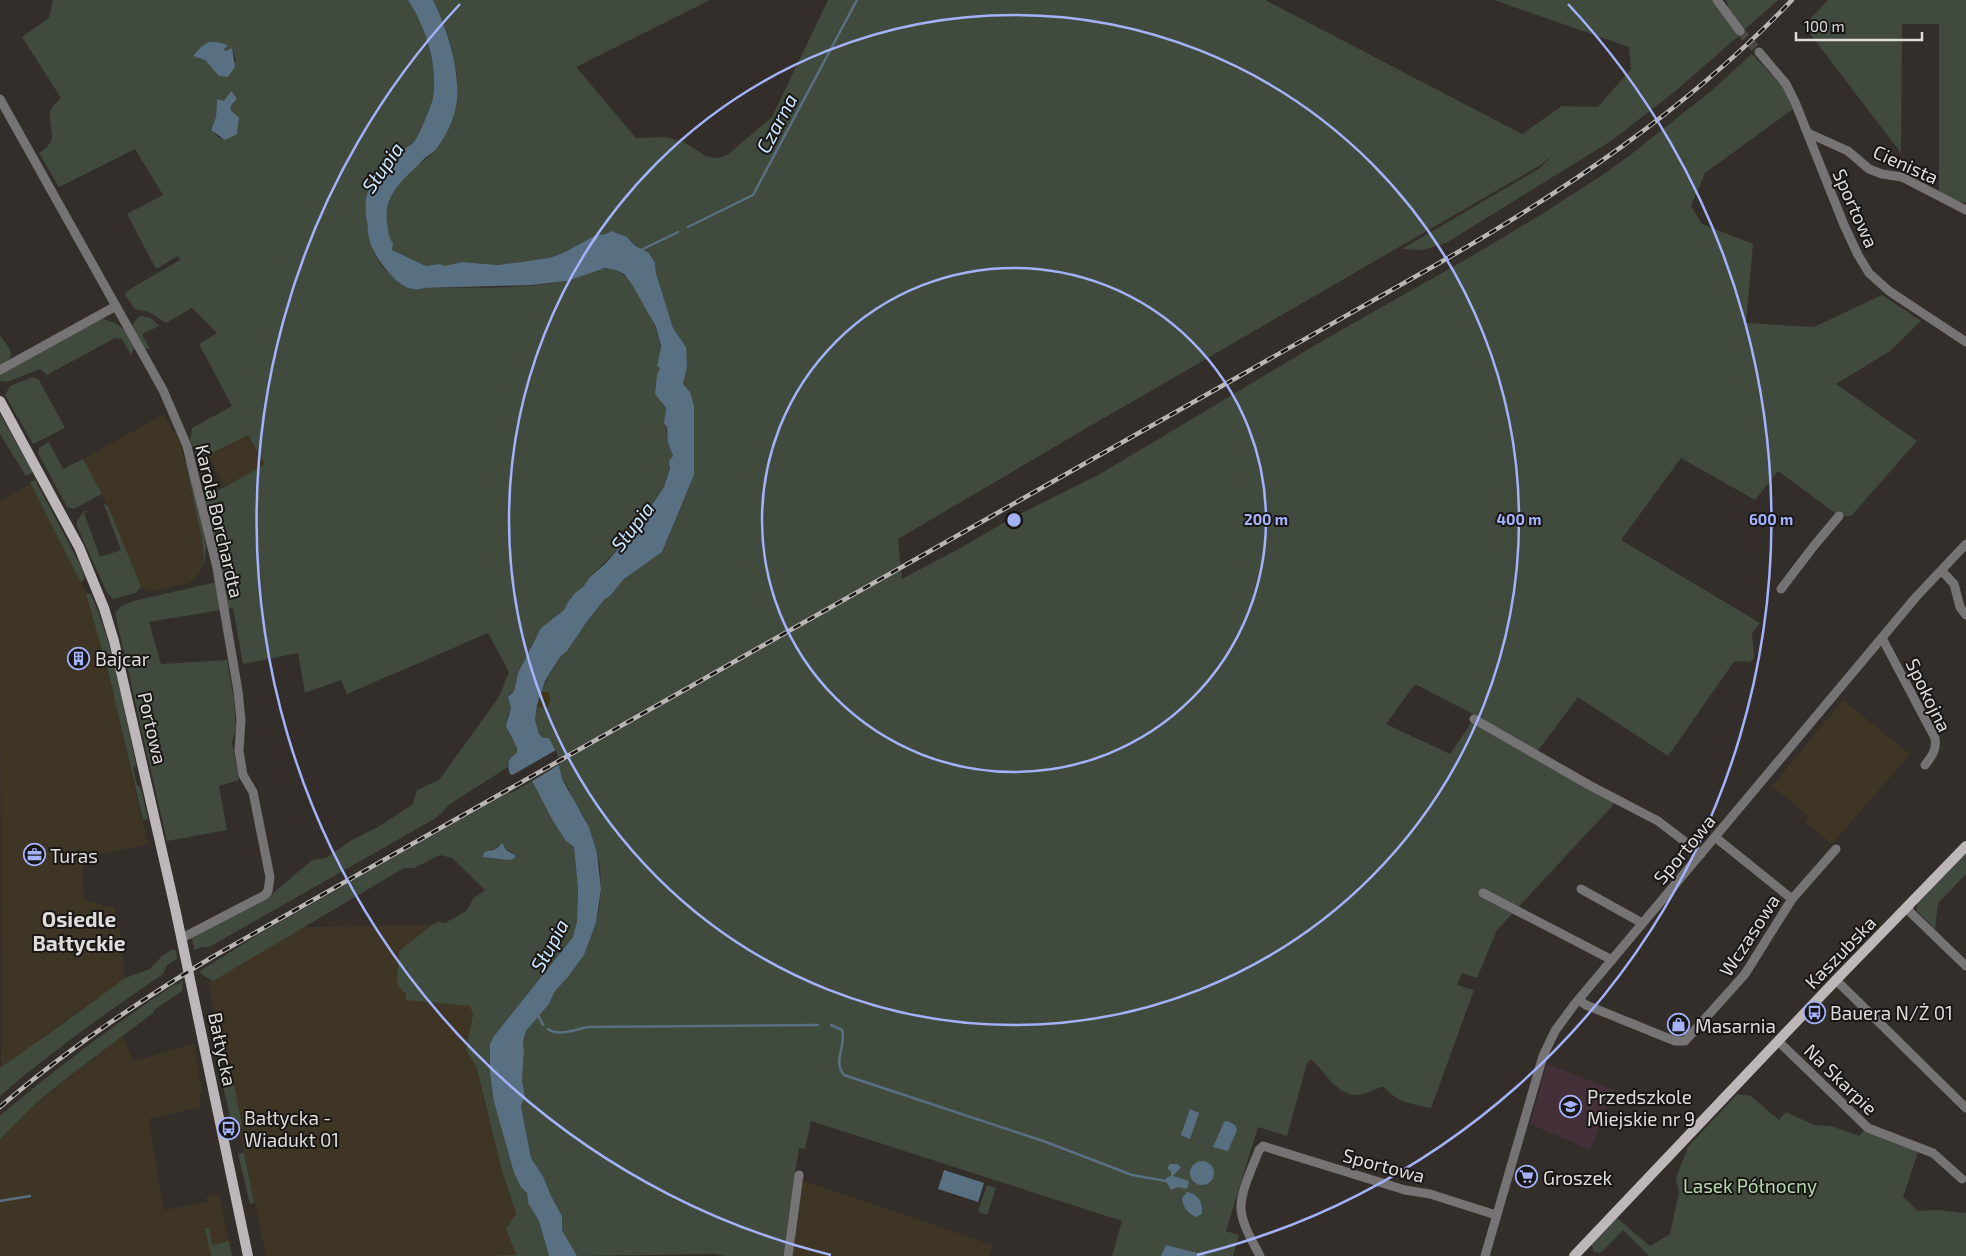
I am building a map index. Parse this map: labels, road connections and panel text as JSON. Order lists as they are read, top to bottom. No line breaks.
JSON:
{"streets":{"main road":["Portowa","Kaszubska","Bałtycka"],"street":["Cienista","Sportowa","Karola Borchardta","Spokojna","Wczasowa","Na Skarpie"]},"crossings":[["Cienista","Sportowa"],["Sportowa","Spokojna"],["Sportowa","Wczasowa"],["Karola Borchardta","Portowa"],["Portowa","Bałtycka"],["Kaszubska","Na Skarpie"]],"districts":["Osiedle Bałtyckie"],"water":["Czarna","Słupia"],"parks":["Lasek Północny"],"places":{"building":["Bajcar"],"office":["Turas"],"bus stop":["Bauera N/Ż 01","Bałtycka - Wiadukt 01"],"shop":["Masarnia"],"school or university":["Przedszkole Miejskie nr 9"],"supermarket":["Groszek"]},"scale_bar":"100 m","rings":["200 m","400 m","600 m"]}
